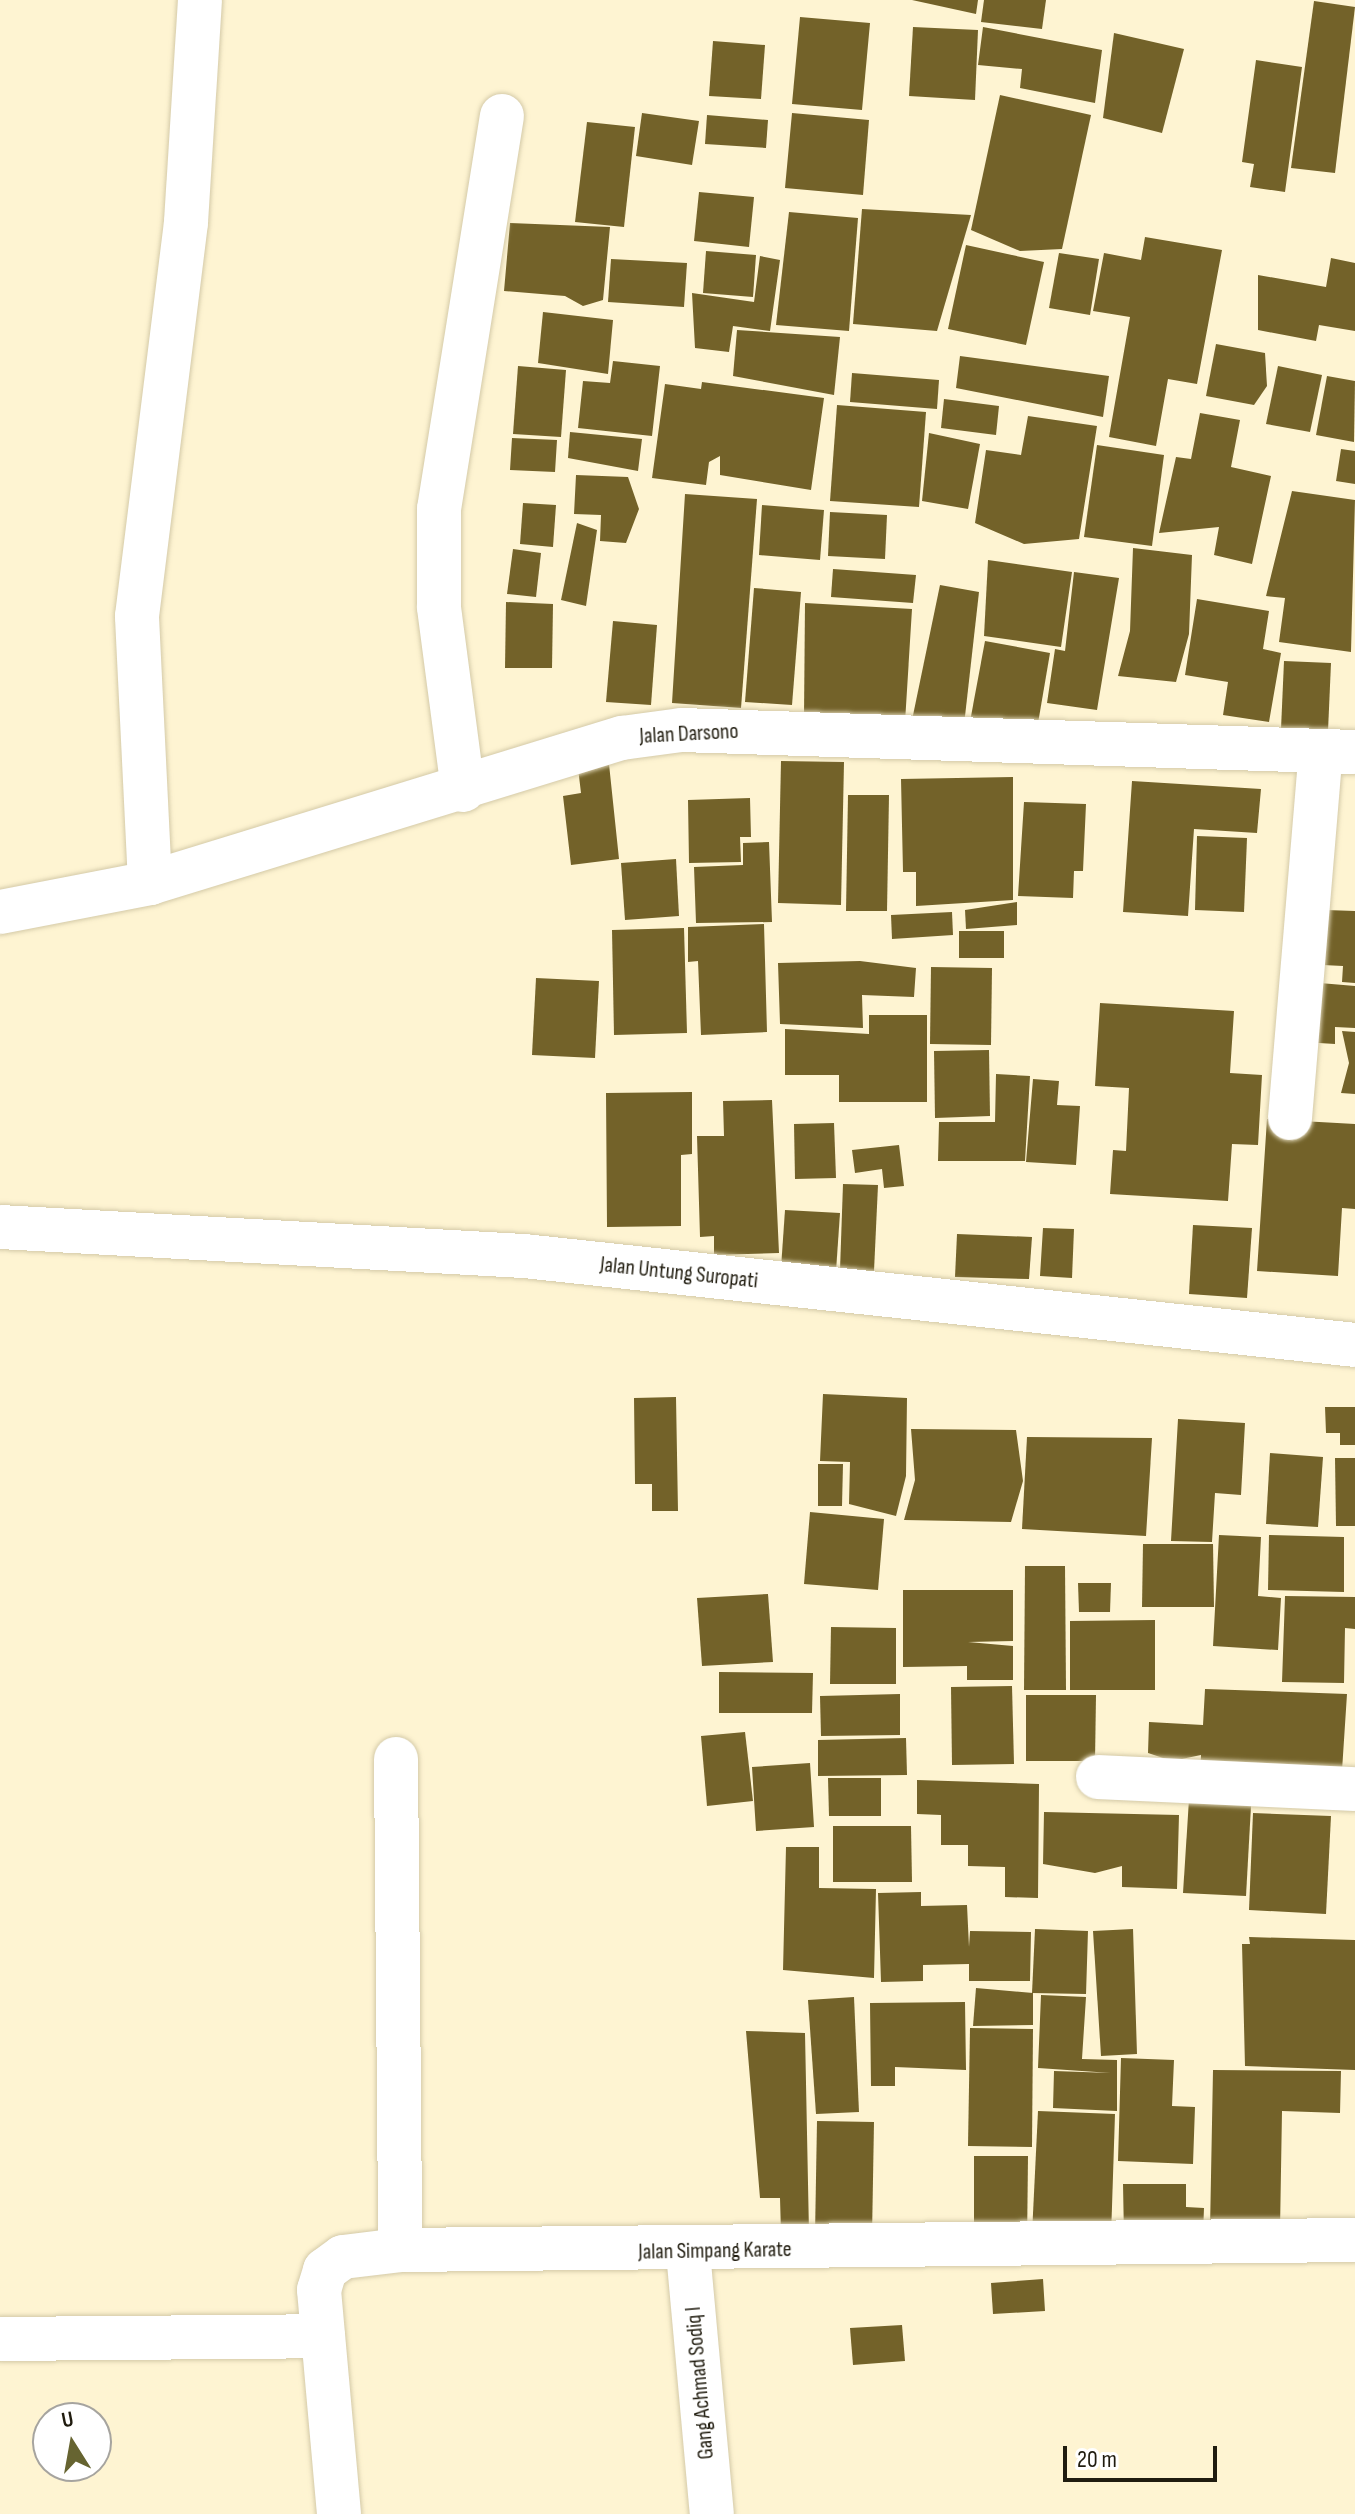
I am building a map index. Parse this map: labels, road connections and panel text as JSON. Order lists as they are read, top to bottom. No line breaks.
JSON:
{"streets":{"street":["Jalan Darsono","Jalan Untung Suropati","Jalan Simpang Karate","Gang Achmad Sodiq I"]},"crossings":[["Jalan Simpang Karate","Gang Achmad Sodiq I"]],"scale_bar":"20 m","north":"top"}
